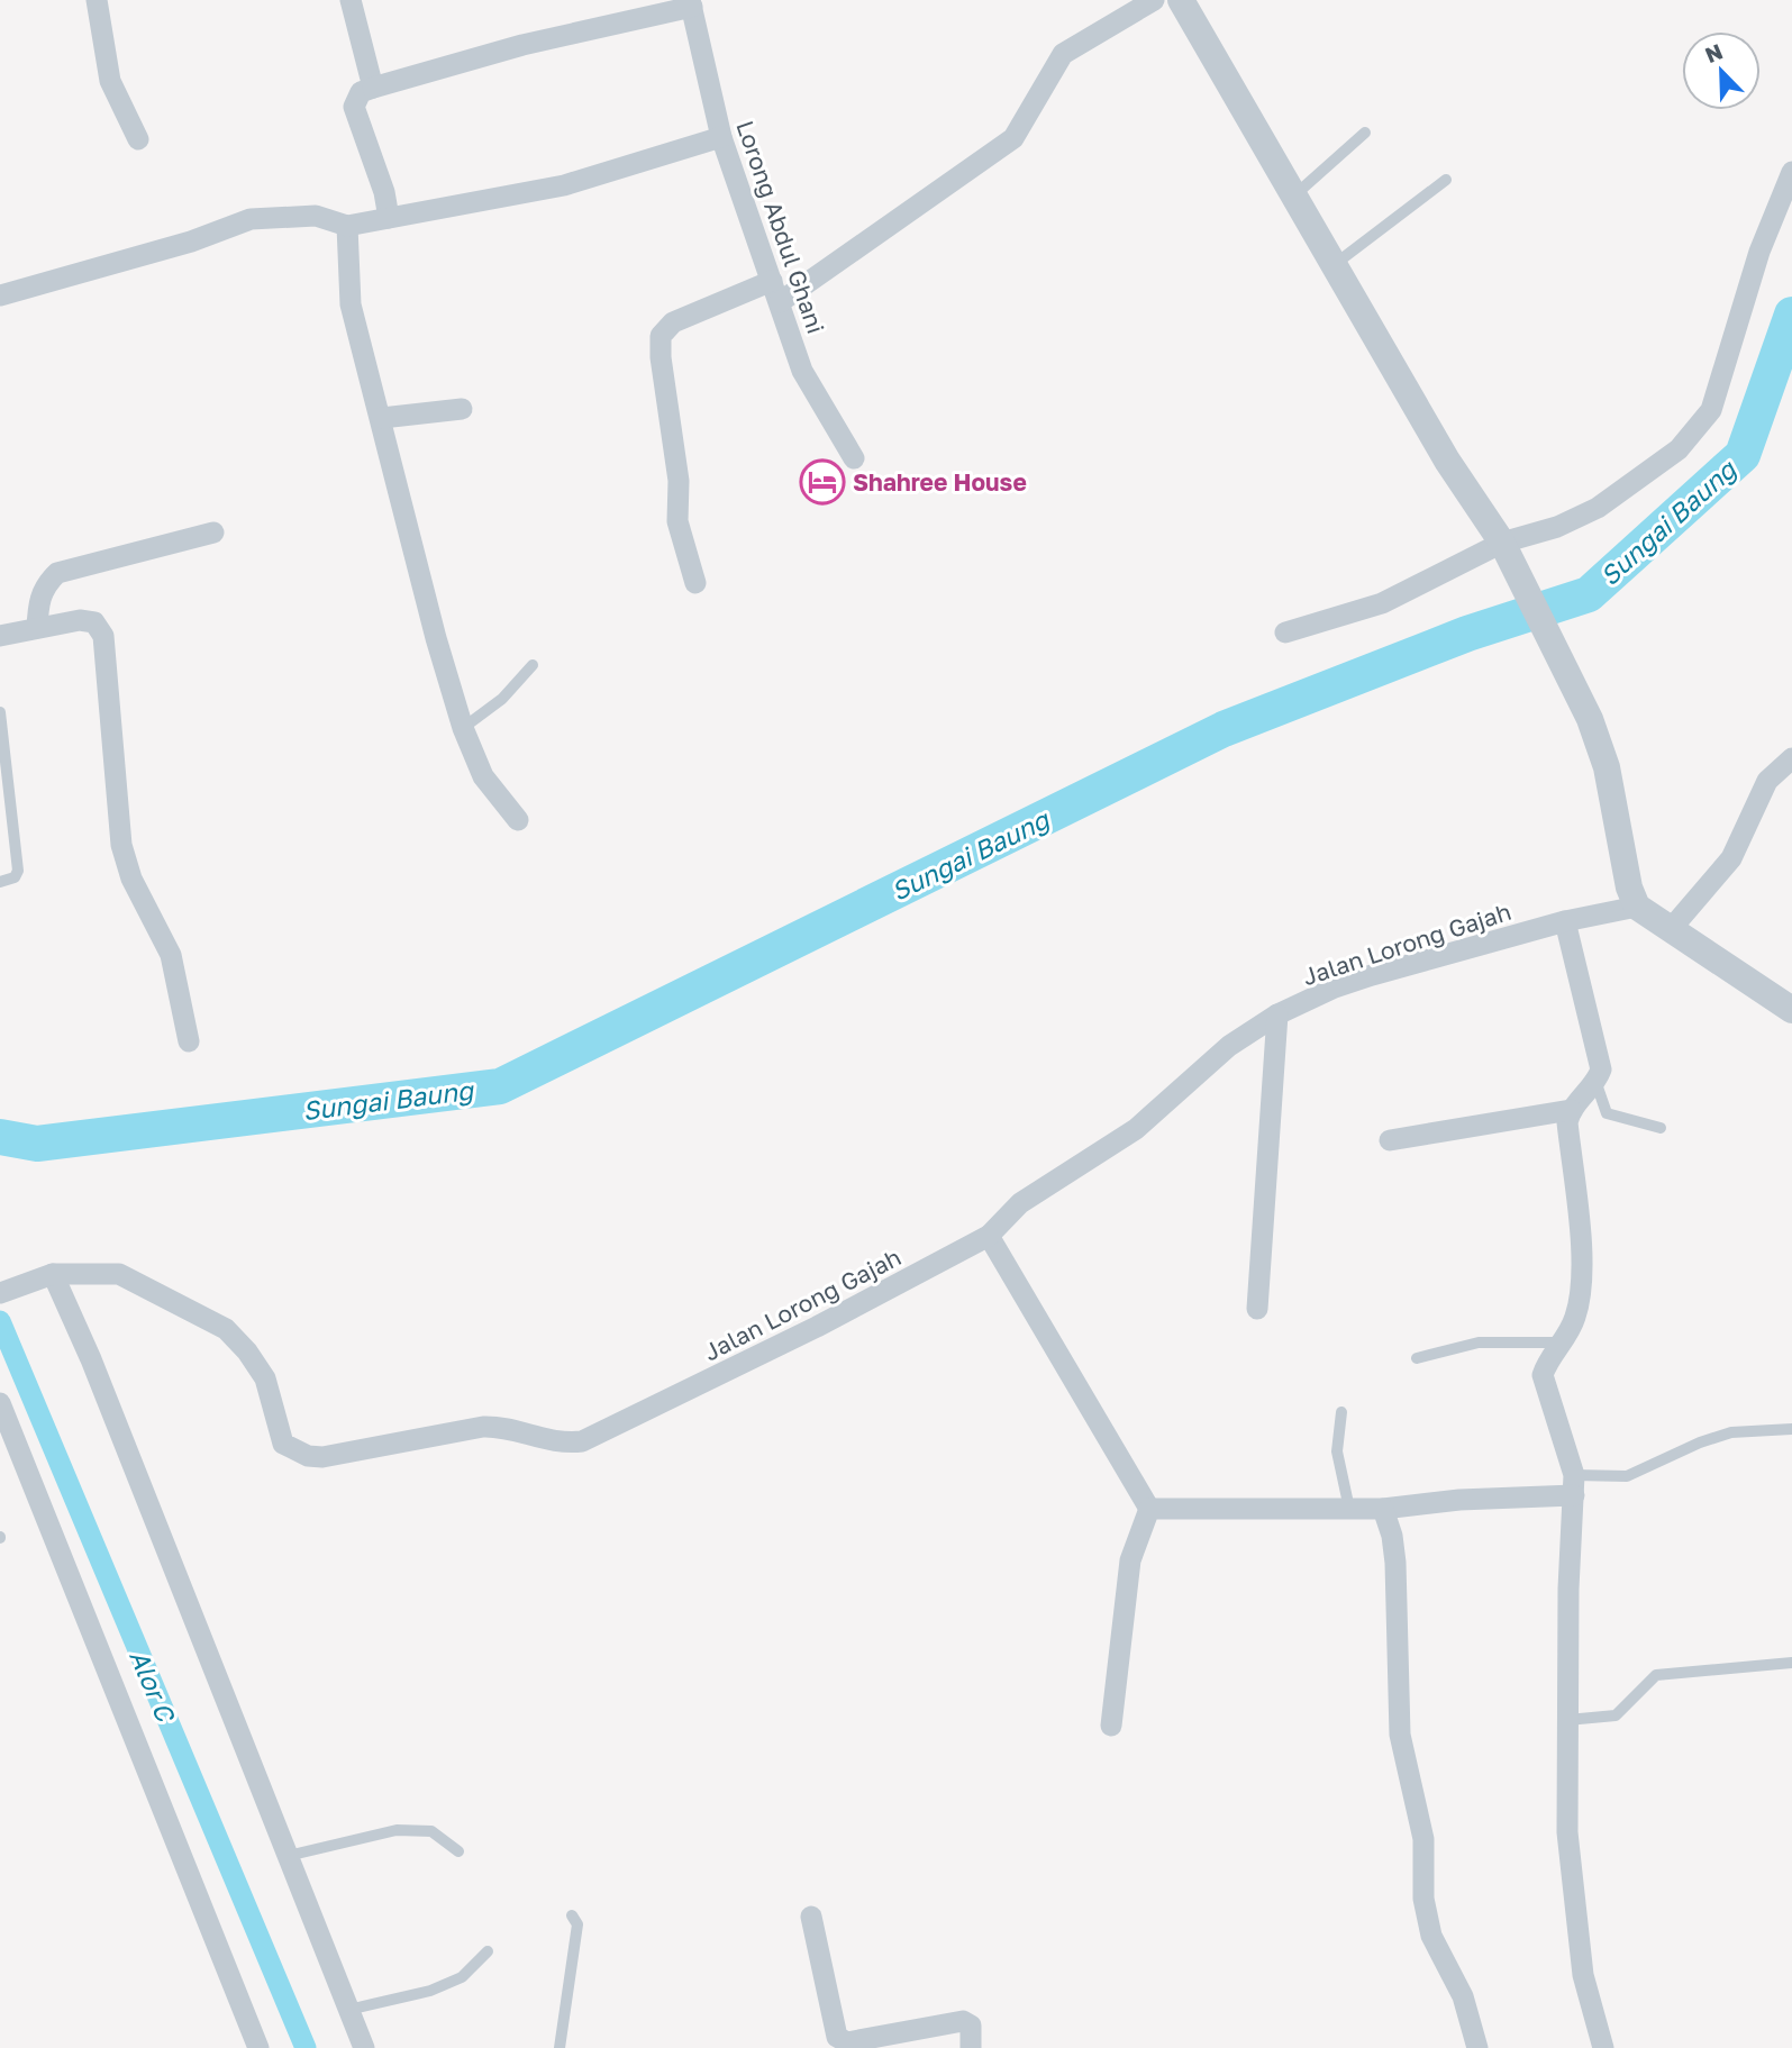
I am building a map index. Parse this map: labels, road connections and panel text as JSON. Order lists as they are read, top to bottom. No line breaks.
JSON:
{"streets":{"street":["Lorong Abdul Ghani","Jalan Lorong Gajah"]},"water":["Sungai Baung","Alor C"],"places":{"hotel":["Shahree House"]},"north":"top left"}
